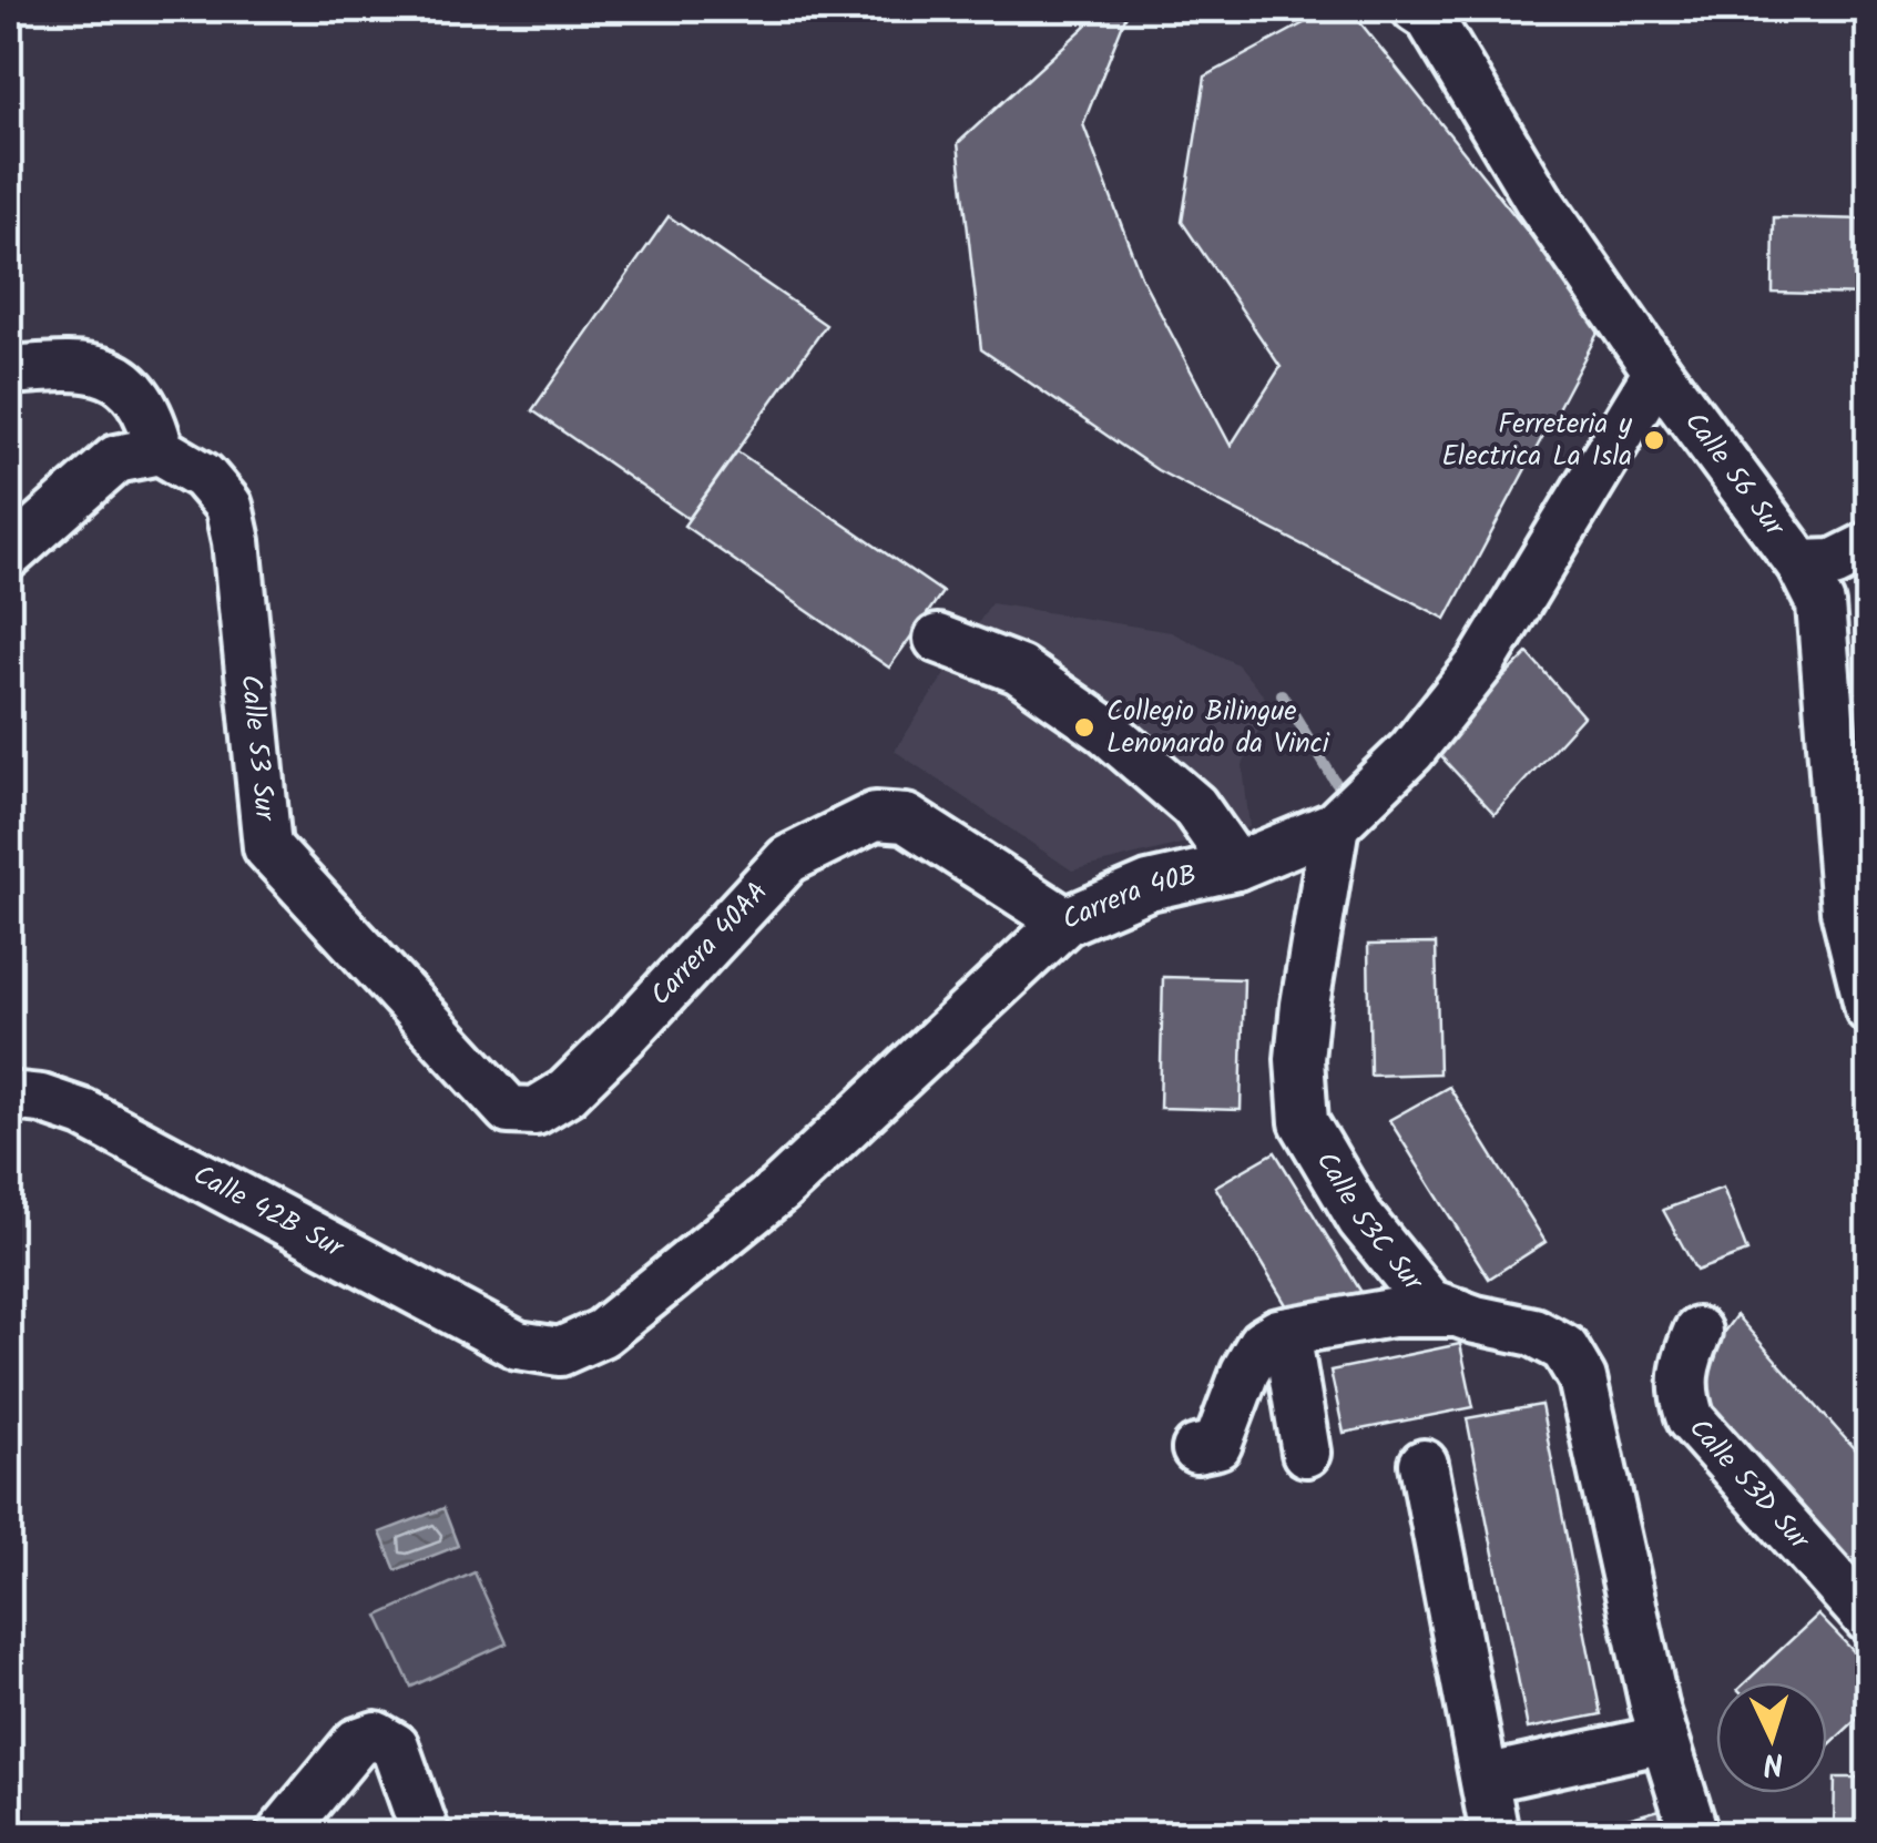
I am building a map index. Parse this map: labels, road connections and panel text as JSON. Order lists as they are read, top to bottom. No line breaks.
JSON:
{"streets":{"street":["Calle 56 Sur","Calle 53 Sur","Carrera 40B","Carrera 40AA","Calle 42B Sur","Calle 53C Sur","Calle 53D Sur"]},"crossings":[["Calle 56 Sur","Carrera 40B"],["Calle 53 Sur","Carrera 40AA"],["Carrera 40B","Carrera 40AA"],["Carrera 40B","Calle 42B Sur"],["Carrera 40B","Calle 53C Sur"]],"places":["Ferreteria y Electrica La Isla","Collegio Bilingue Lenonardo da Vinci"],"north":"bottom"}
